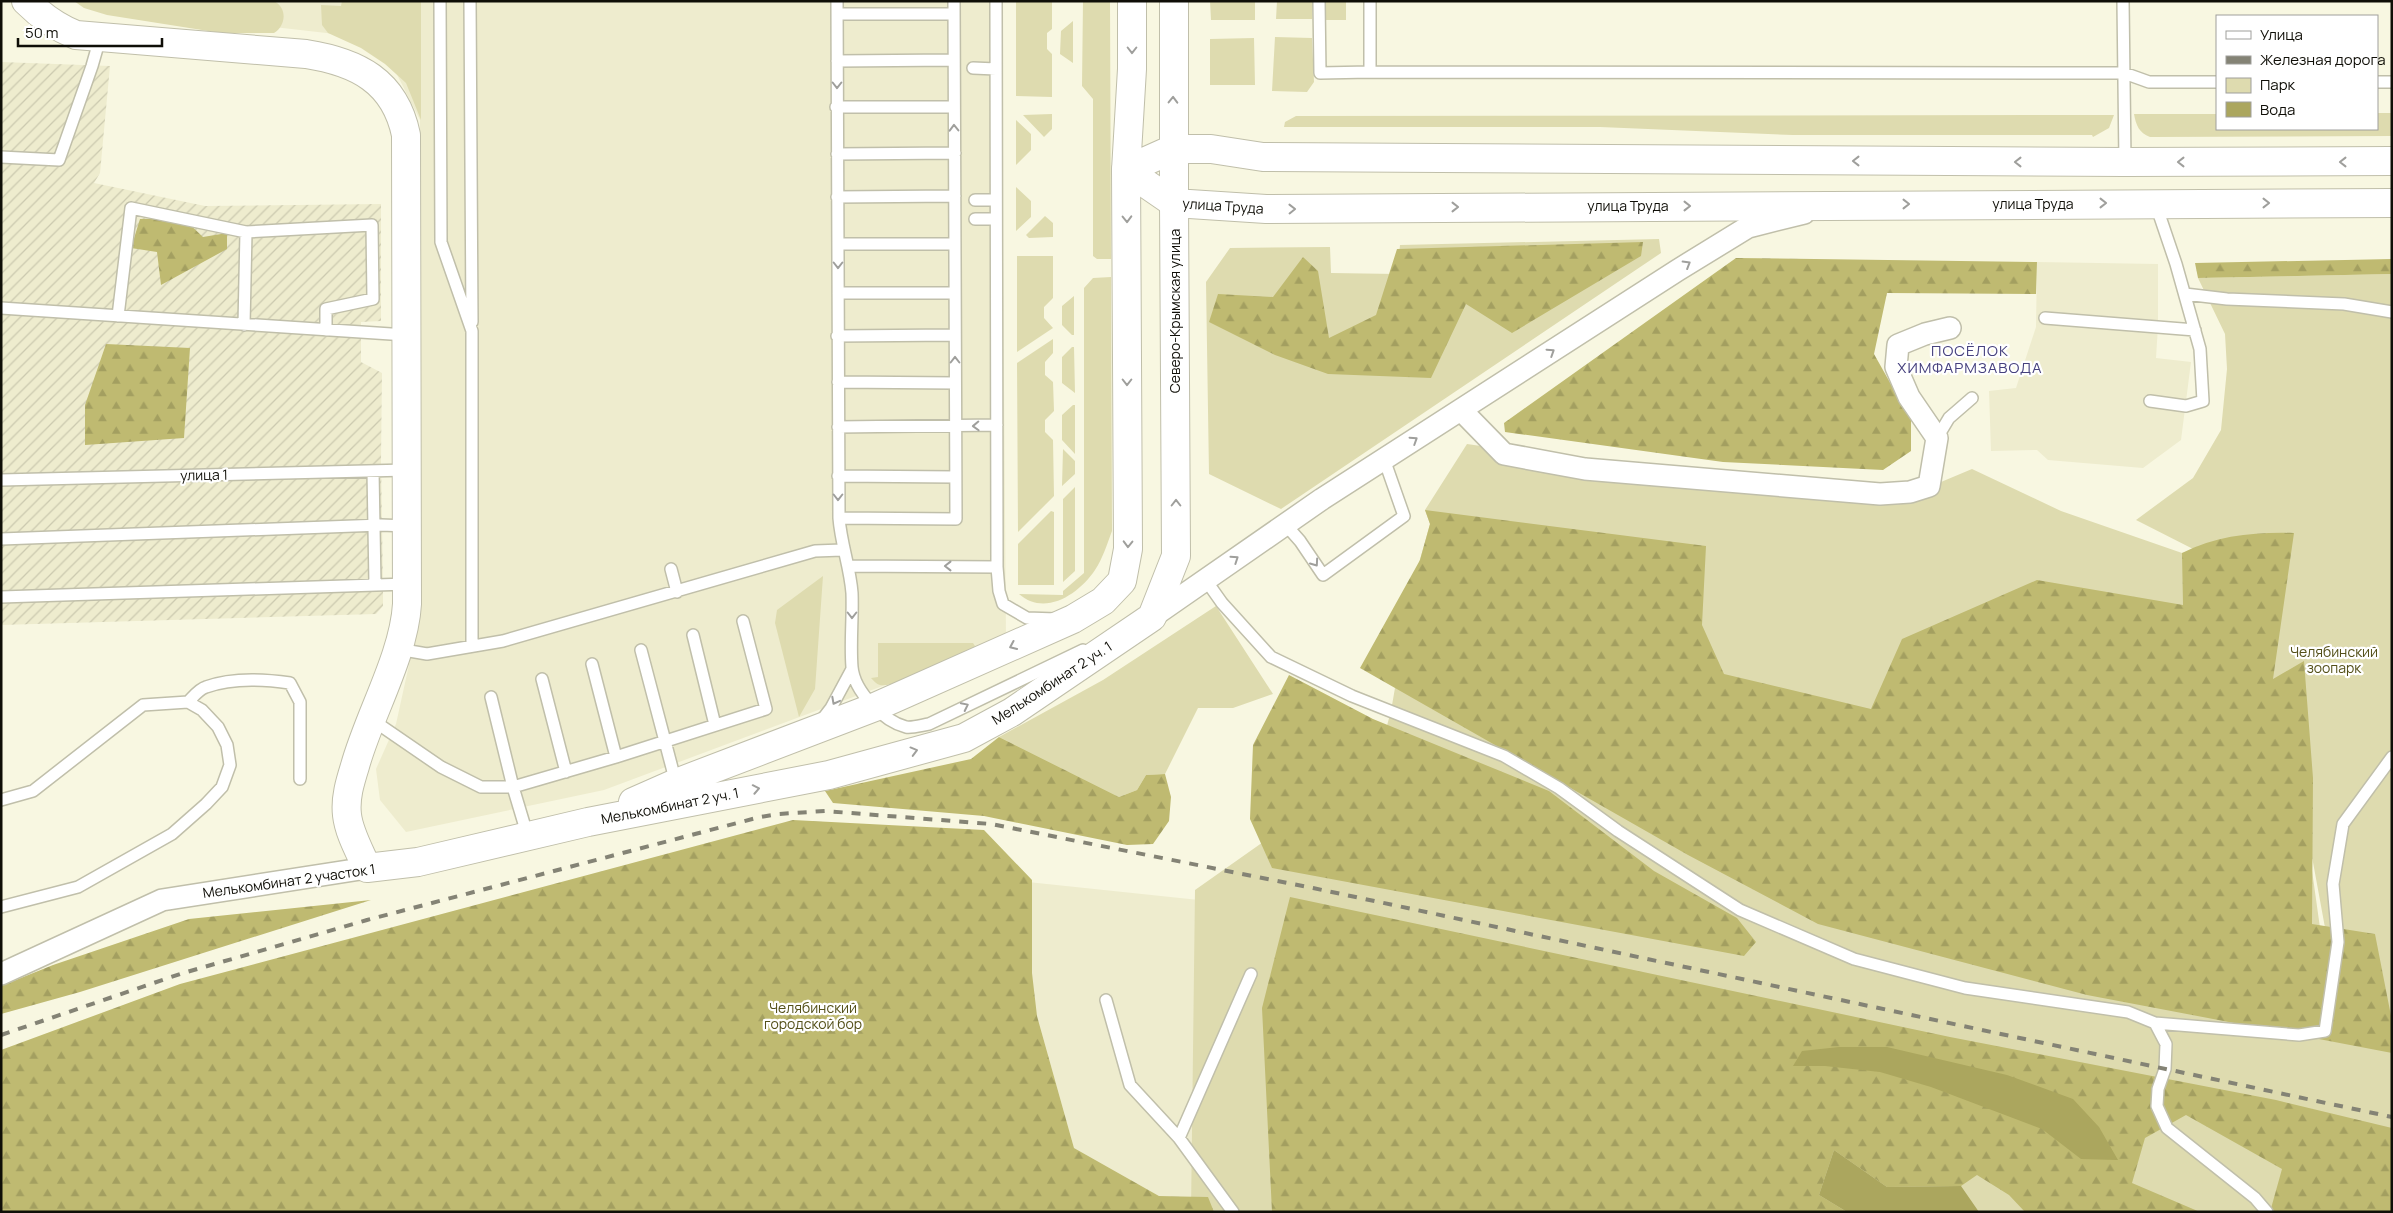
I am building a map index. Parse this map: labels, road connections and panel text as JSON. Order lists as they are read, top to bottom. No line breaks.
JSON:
{"streets":{"street":["улица Труда","Северо-Крымская улица","Мелькомбинат 2 уч. 1","Мелькомбинат 2 участок 1"],"lane":["улица 1"]},"crossings":[["улица Труда","Северо-Крымская улица"],["улица Труда","Мелькомбинат 2 уч. 1"],["Северо-Крымская улица","Мелькомбинат 2 уч. 1"],["Мелькомбинат 2 уч. 1","Мелькомбинат 2 участок 1"]],"one_way":["Северо-Крымская улица"],"districts":["ПОСЁЛОК ХИМФАРМЗАВОДА"],"parks":["Челябинский зоопарк","Челябинский городской бор"],"legend":["Улица","Железная дорога","Парк","Вода"],"scale_bar":"50 m"}
